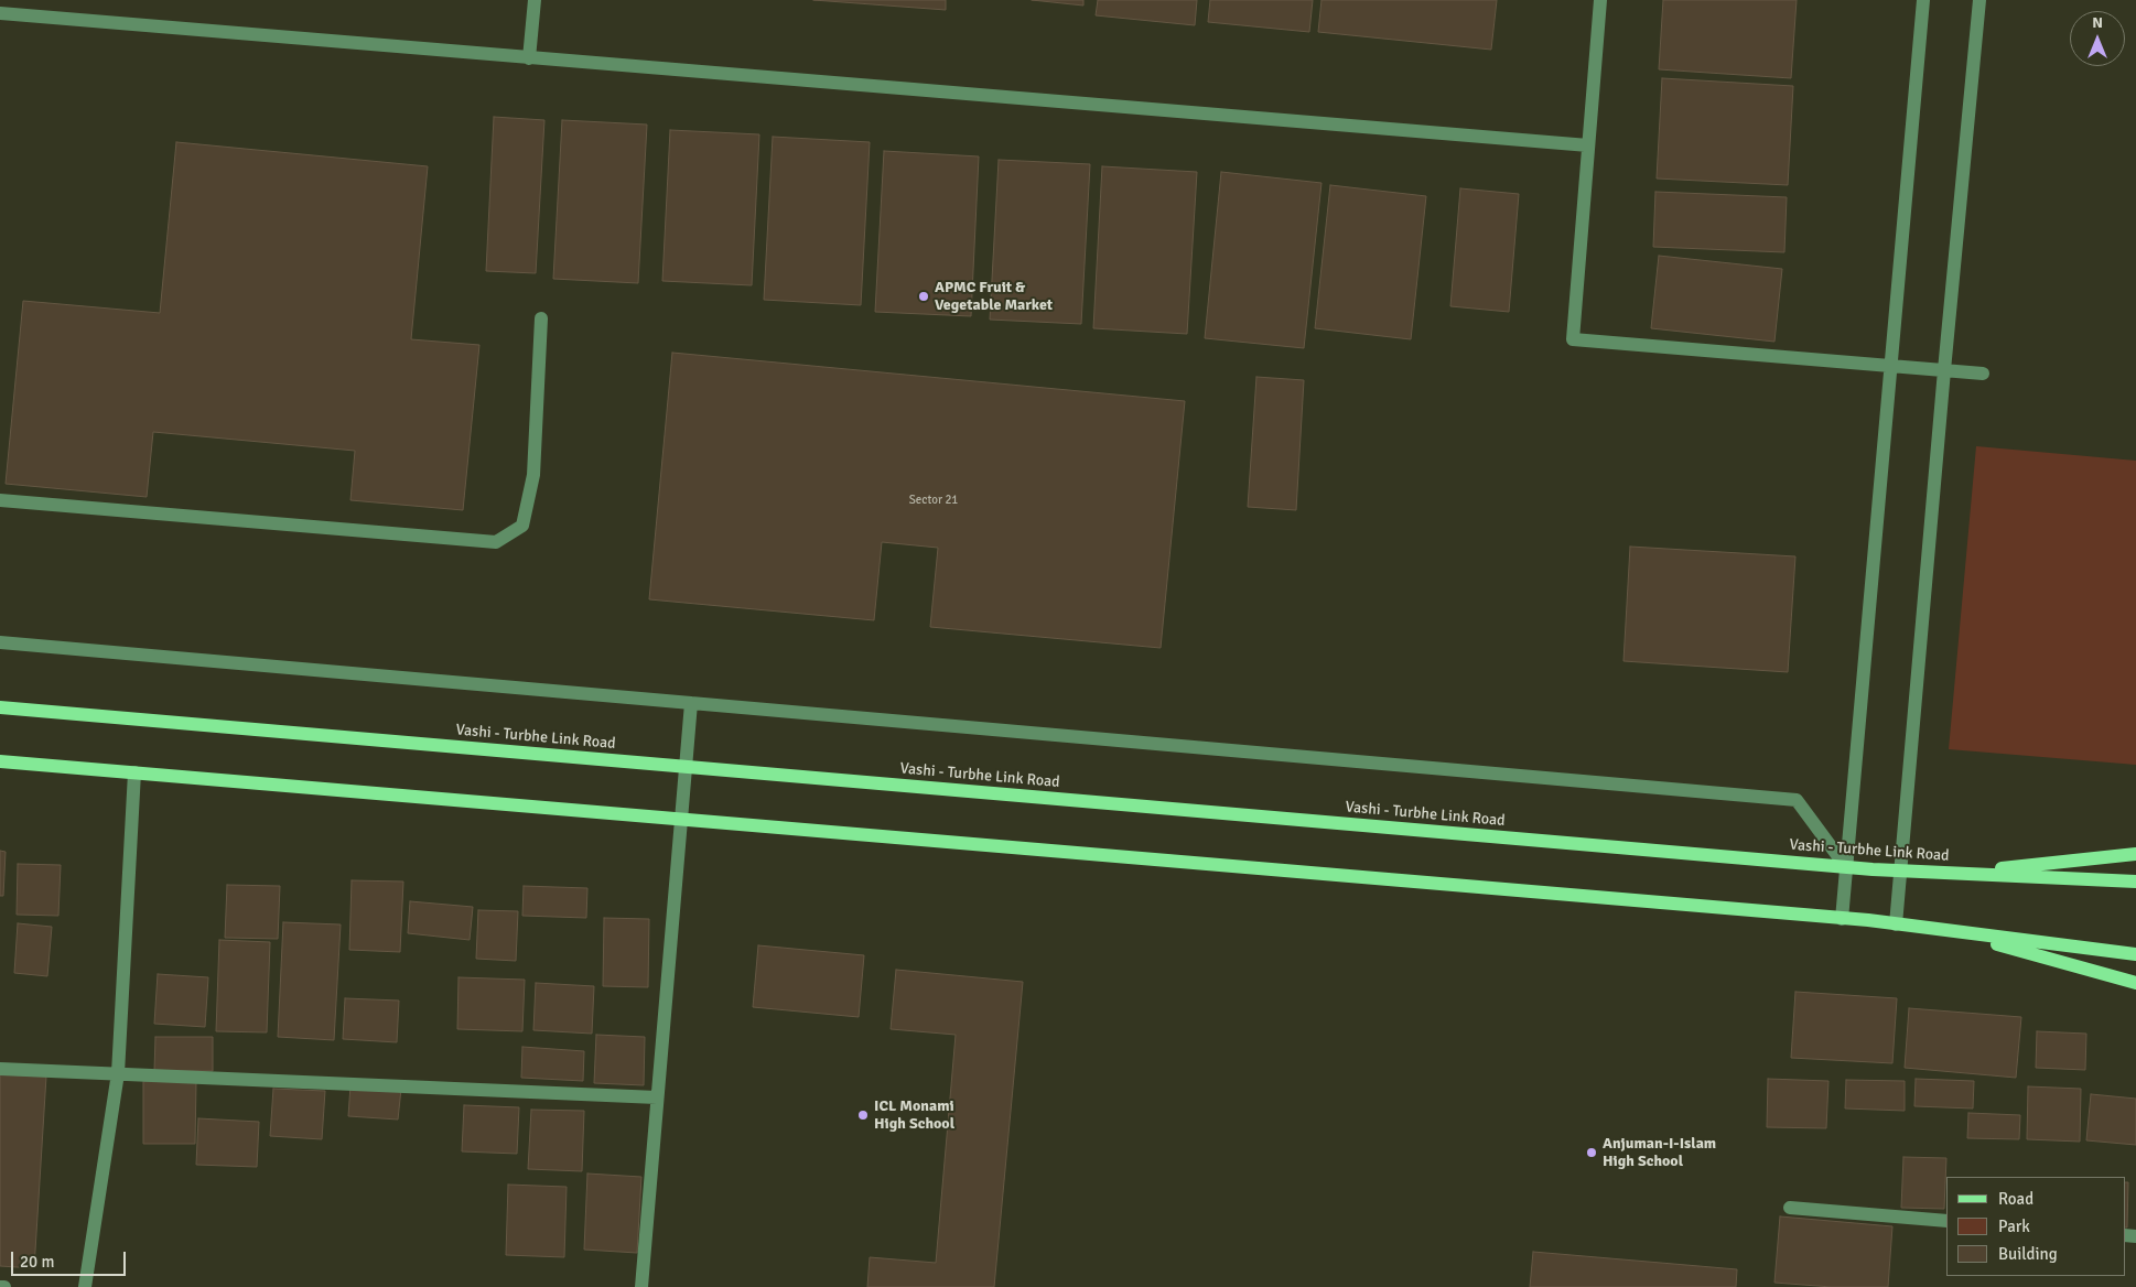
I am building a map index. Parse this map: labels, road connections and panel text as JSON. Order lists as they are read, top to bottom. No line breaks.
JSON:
{"streets":{"main road":["Vashi - Turbhe Link Road"]},"places":["APMC Fruit & Vegetable Market","ICL Monami High School","Anjuman-I-Islam High School"],"house_numbers":["Sector 21"],"legend":["Road","Park","Building"],"scale_bar":"20 m","north":"top"}
